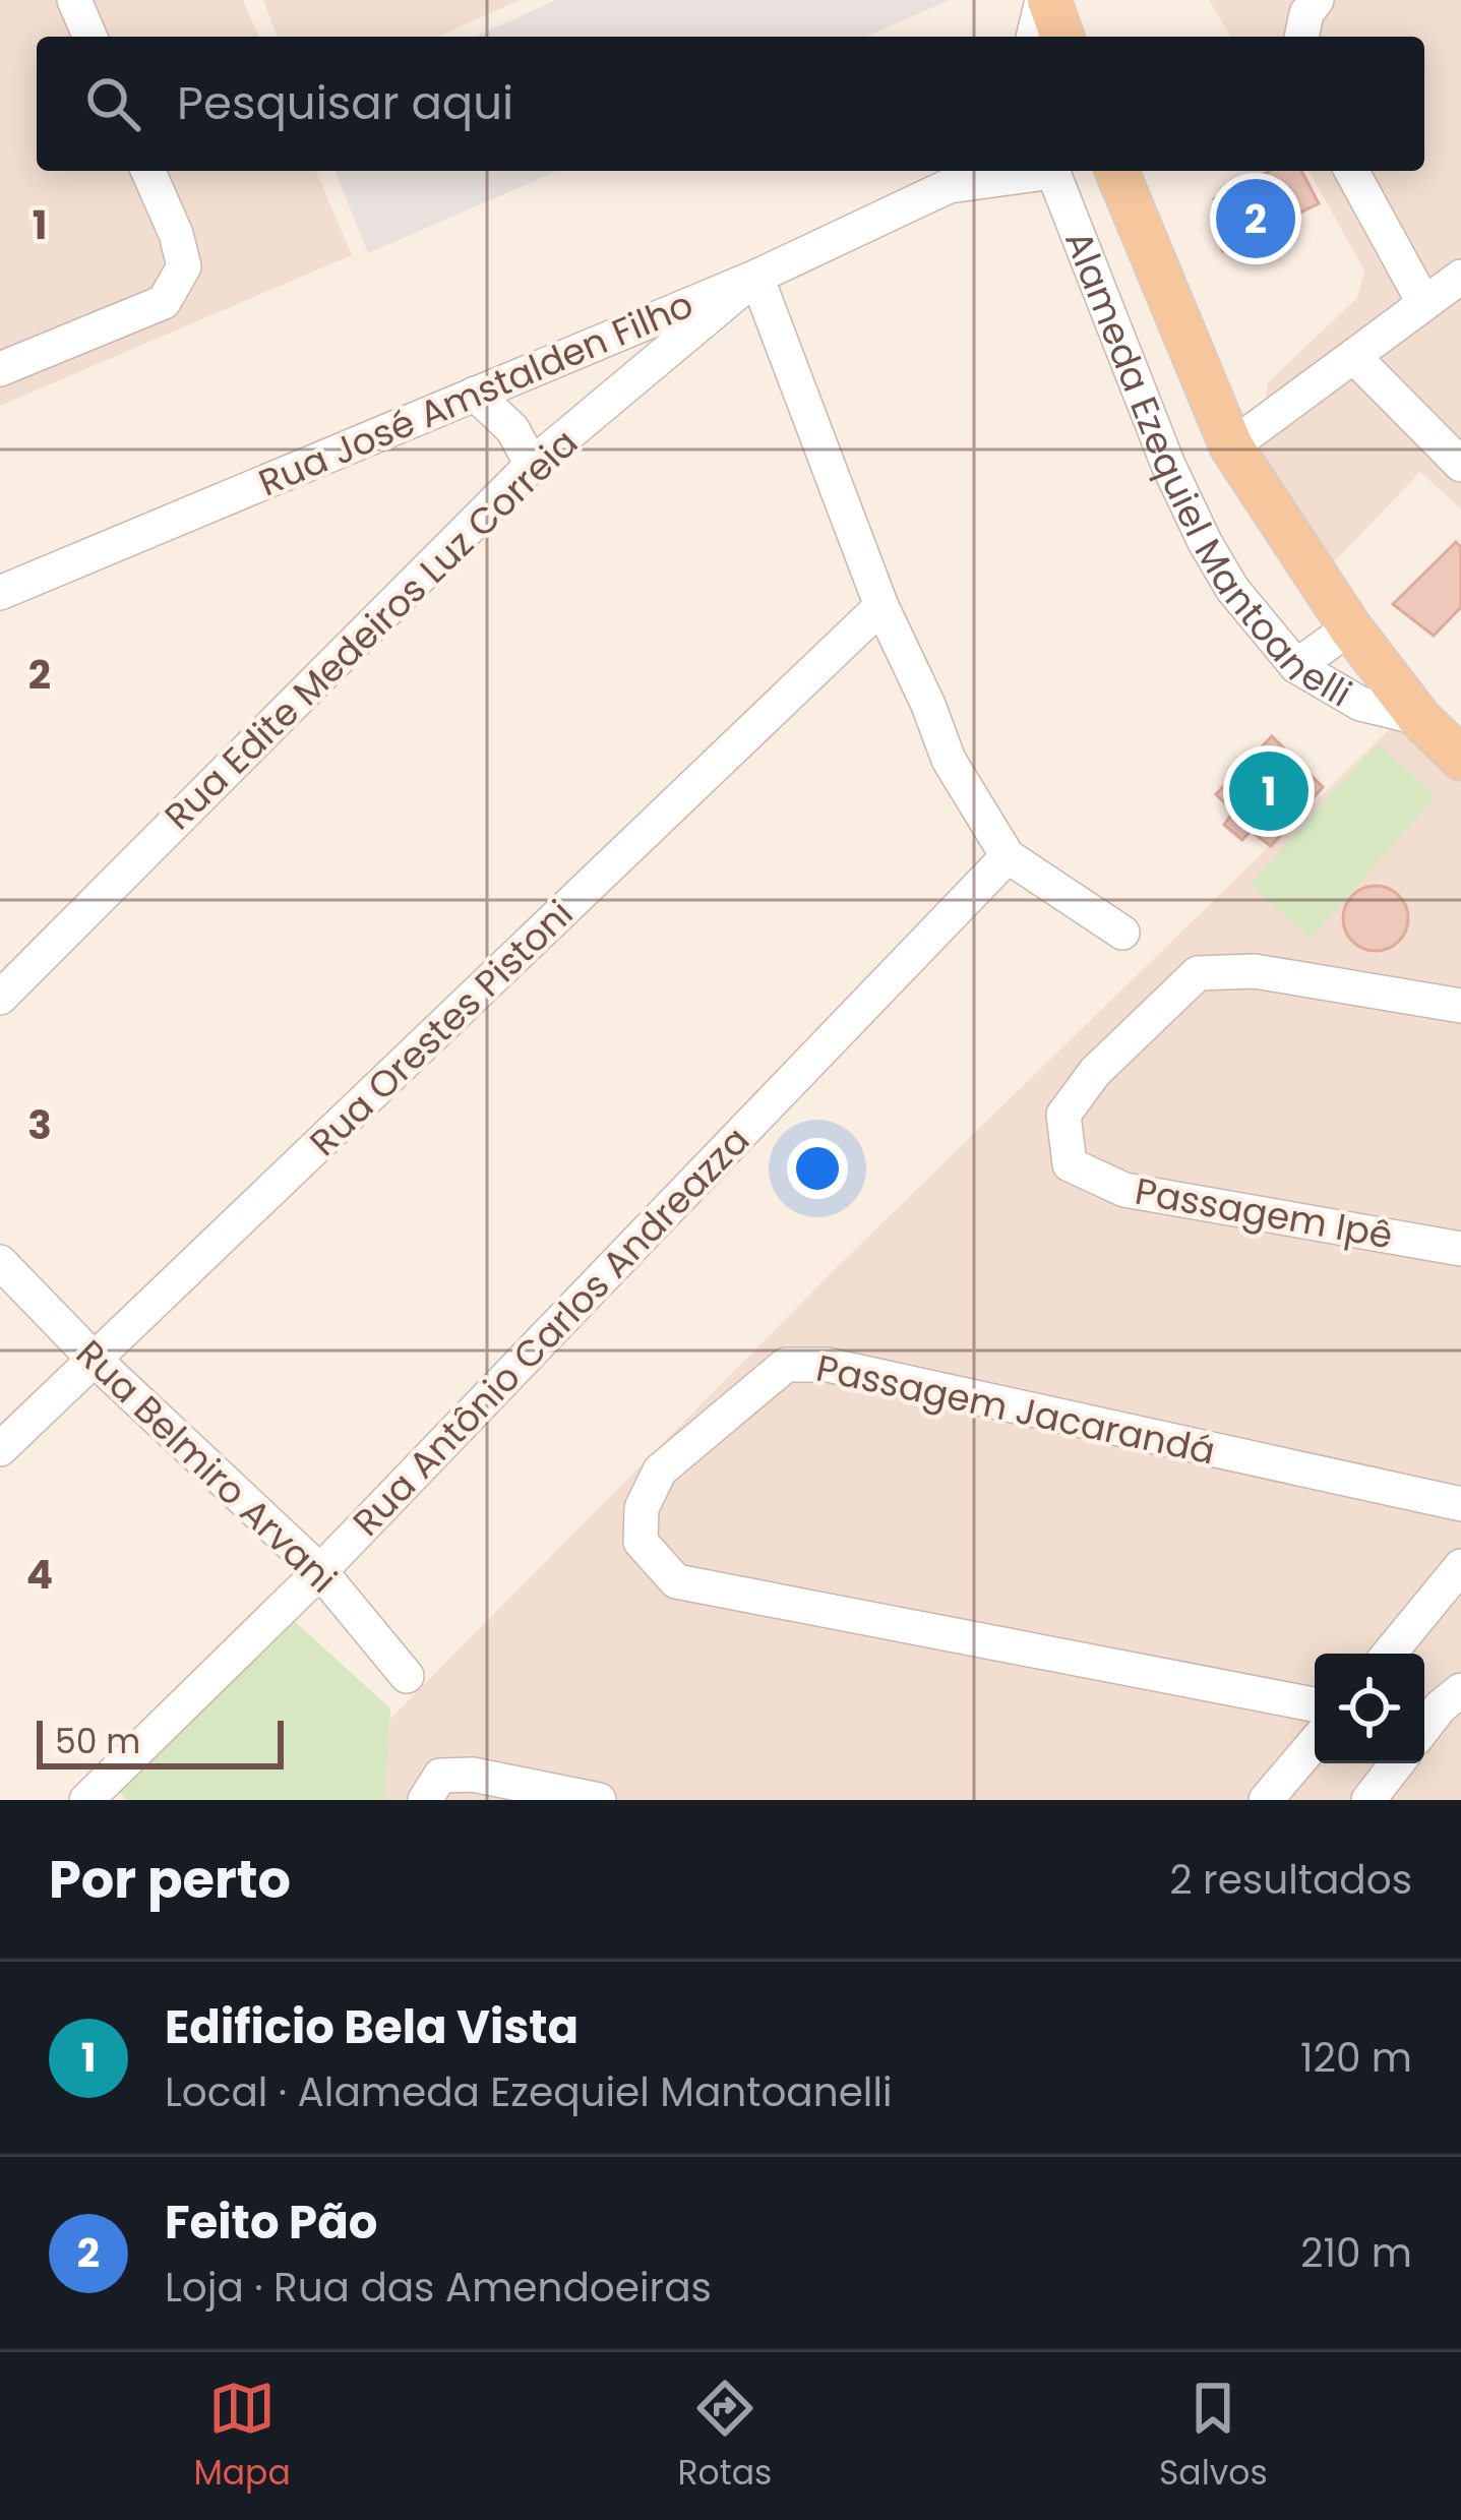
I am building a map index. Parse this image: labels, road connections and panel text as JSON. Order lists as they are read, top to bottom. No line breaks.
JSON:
{"streets":{"main road":["Alameda Ezequiel Mantoanelli"],"street":["Rua José Amstalden Filho","Rua Edite Medeiros Luz Correia","Rua Orestes Pistoni","Passagem Ipê","Rua Antônio Carlos Andreazza","Passagem Jacarandá","Rua Belmiro Arvani"]},"crossings":[["Rua José Amstalden Filho","Rua Edite Medeiros Luz Correia"],["Rua Orestes Pistoni","Rua Belmiro Arvani"],["Rua Antônio Carlos Andreazza","Rua Belmiro Arvani"]],"scale_bar":"50 m","page":{"search":"Pesquisar aqui","pins":["2","1"],"scale":"50 m","heading":["Por perto","2 resultados"],"list":[{"mark":"1","name":"Edificio Bela Vista","note":"Local · Alameda Ezequiel Mantoanelli","value":"120 m"},{"mark":"2","name":"Feito Pão","note":"Loja · Rua das Amendoeiras","value":"210 m"}],"nav":["Mapa","Rotas","Salvos"]},"grid":{"rows":["1","2","3","4"]}}
